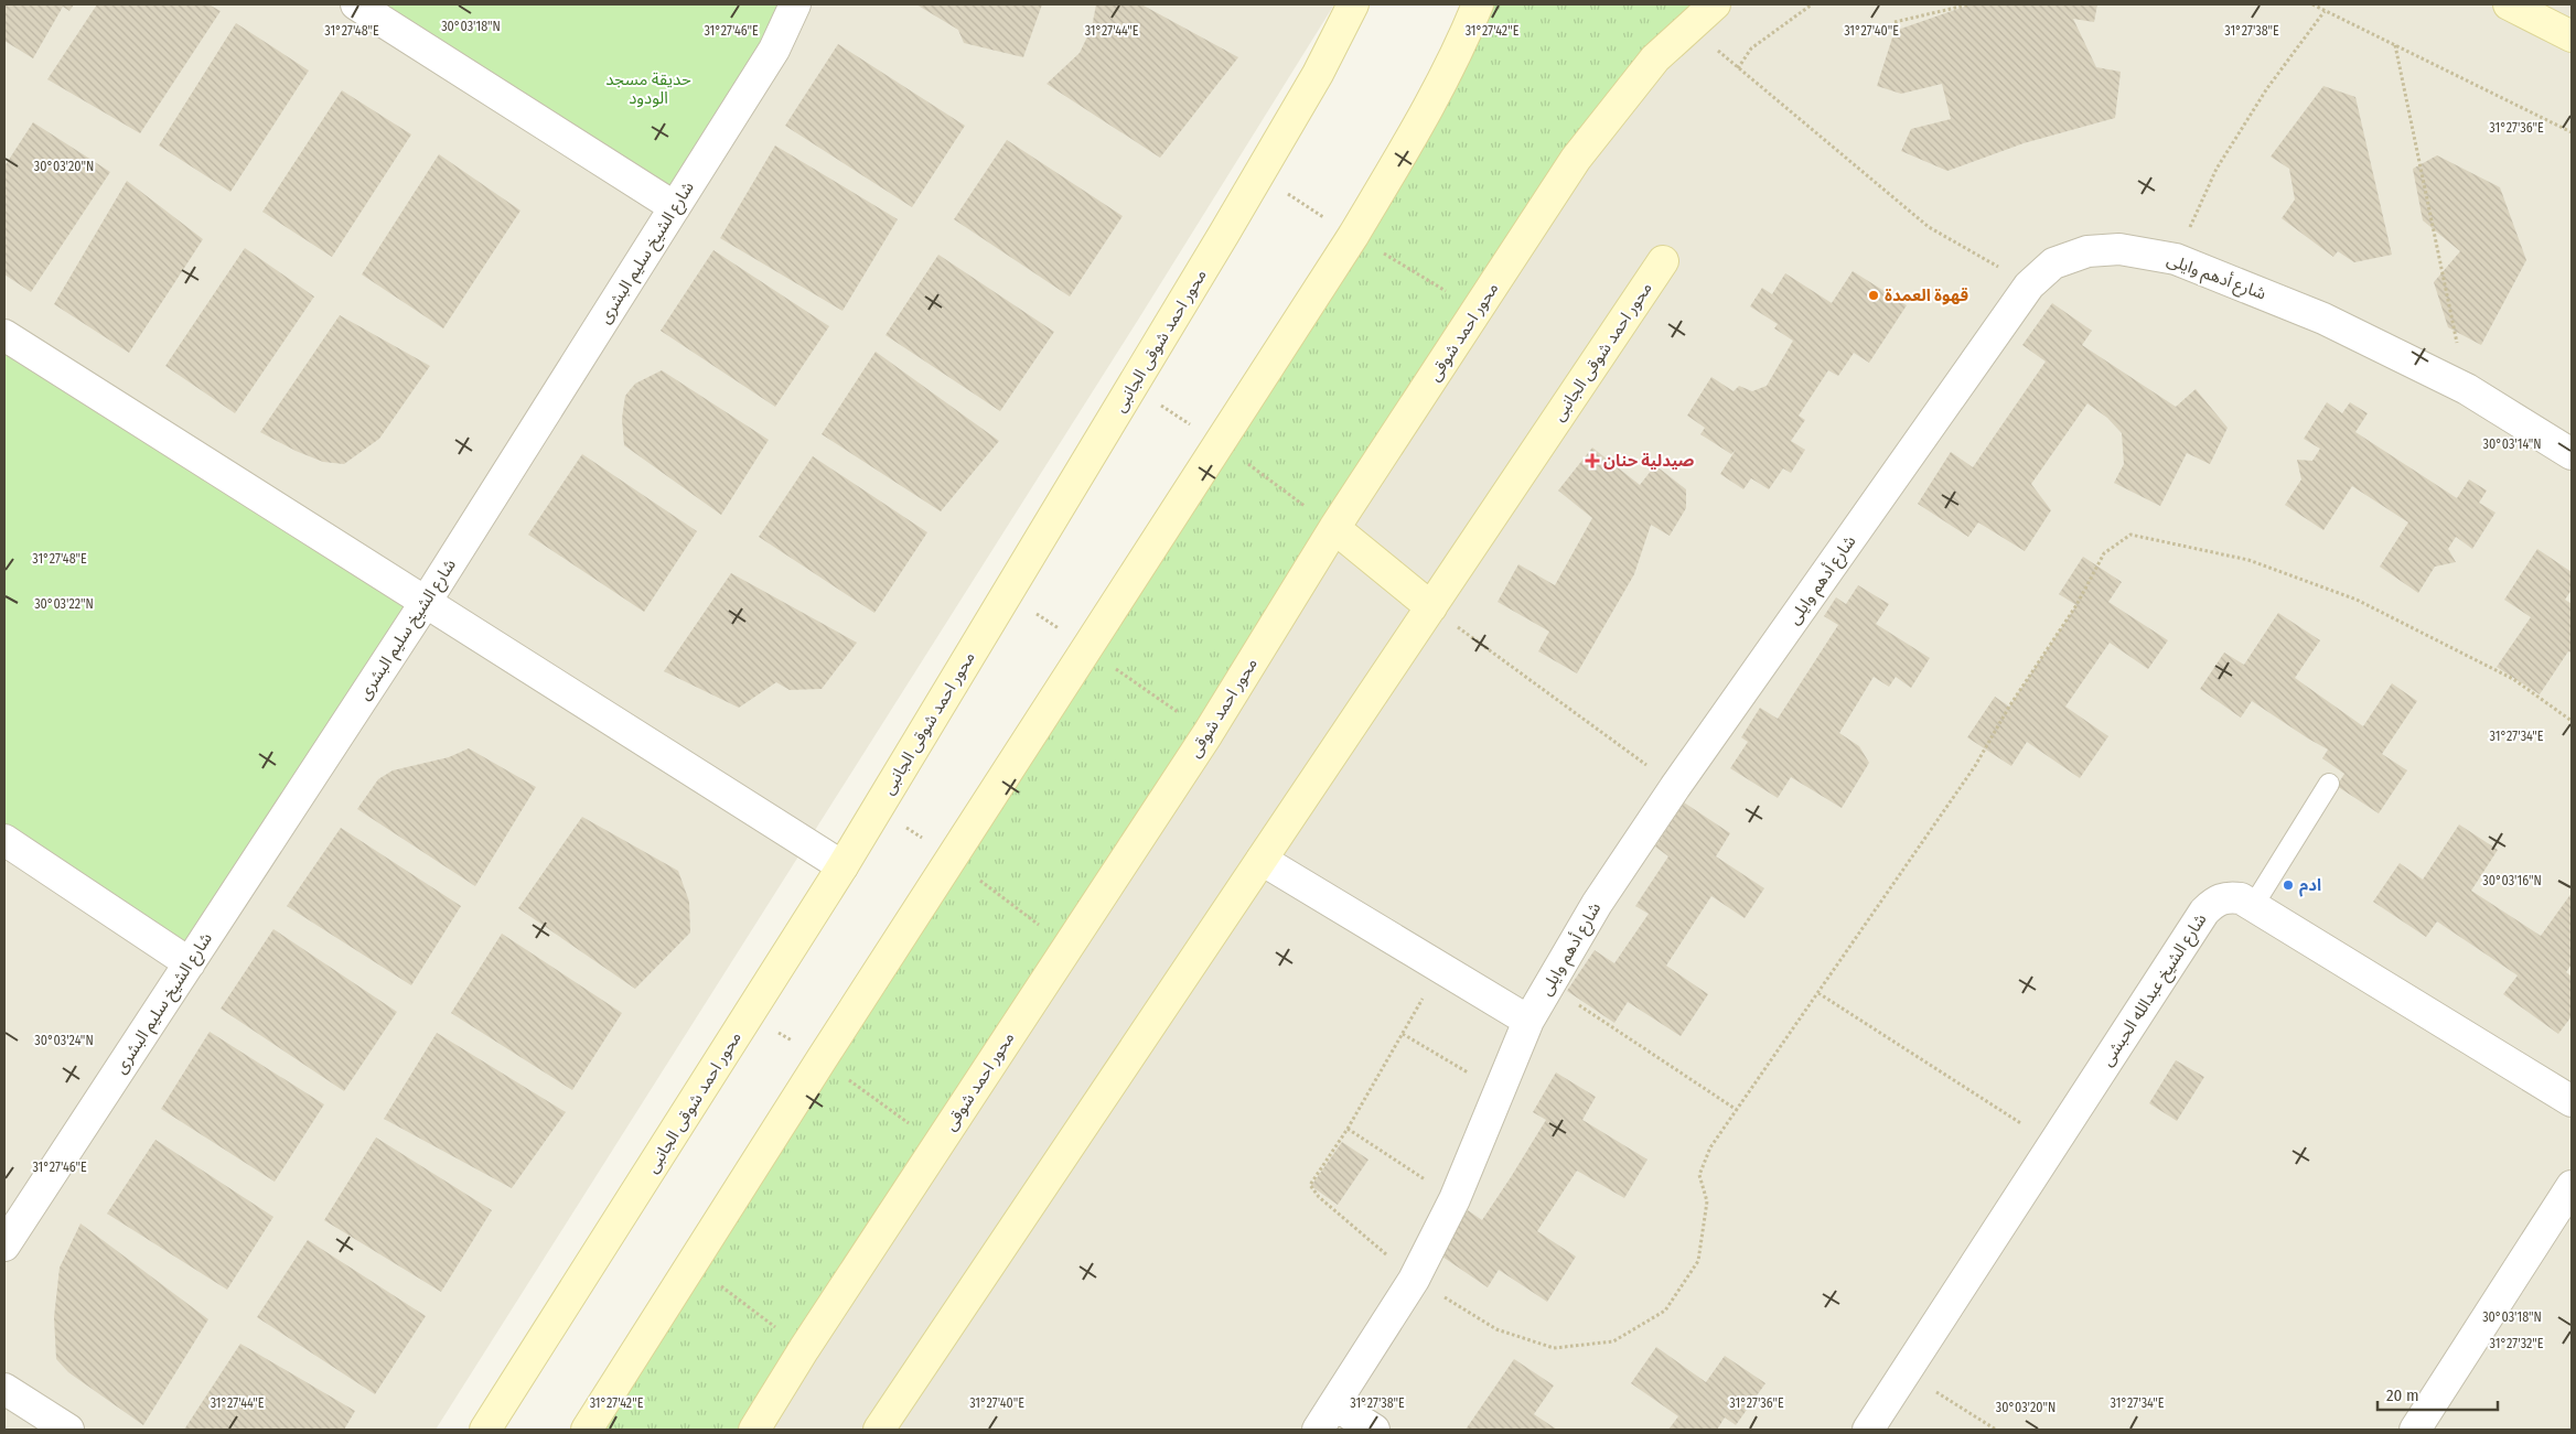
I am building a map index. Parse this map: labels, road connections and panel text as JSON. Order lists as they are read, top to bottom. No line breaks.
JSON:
{"streets":{"main road":["محور احمد شوقى","محور احمد شوقى الجانبى"],"street":["شارع الشيخ سليم البشرى","شارع أدهم وايلى","شارع الشيخ عبدالله الحبشى"]},"parks":["حديقة مسجد الودود"],"places":{"other":["قهوة العمدة","ادم"],"health":["صيدلية حنان"]},"scale_bar":"20 m","coordinates":["30°03'18\"N","31°27'48\"E","31°27'46\"E","31°27'44\"E","31°27'42\"E","31°27'40\"E","31°27'38\"E","31°27'36\"E","30°03'20\"N","30°03'14\"N","30°03'22\"N","31°27'34\"E","30°03'16\"N","30°03'24\"N","31°27'32\"E"]}
